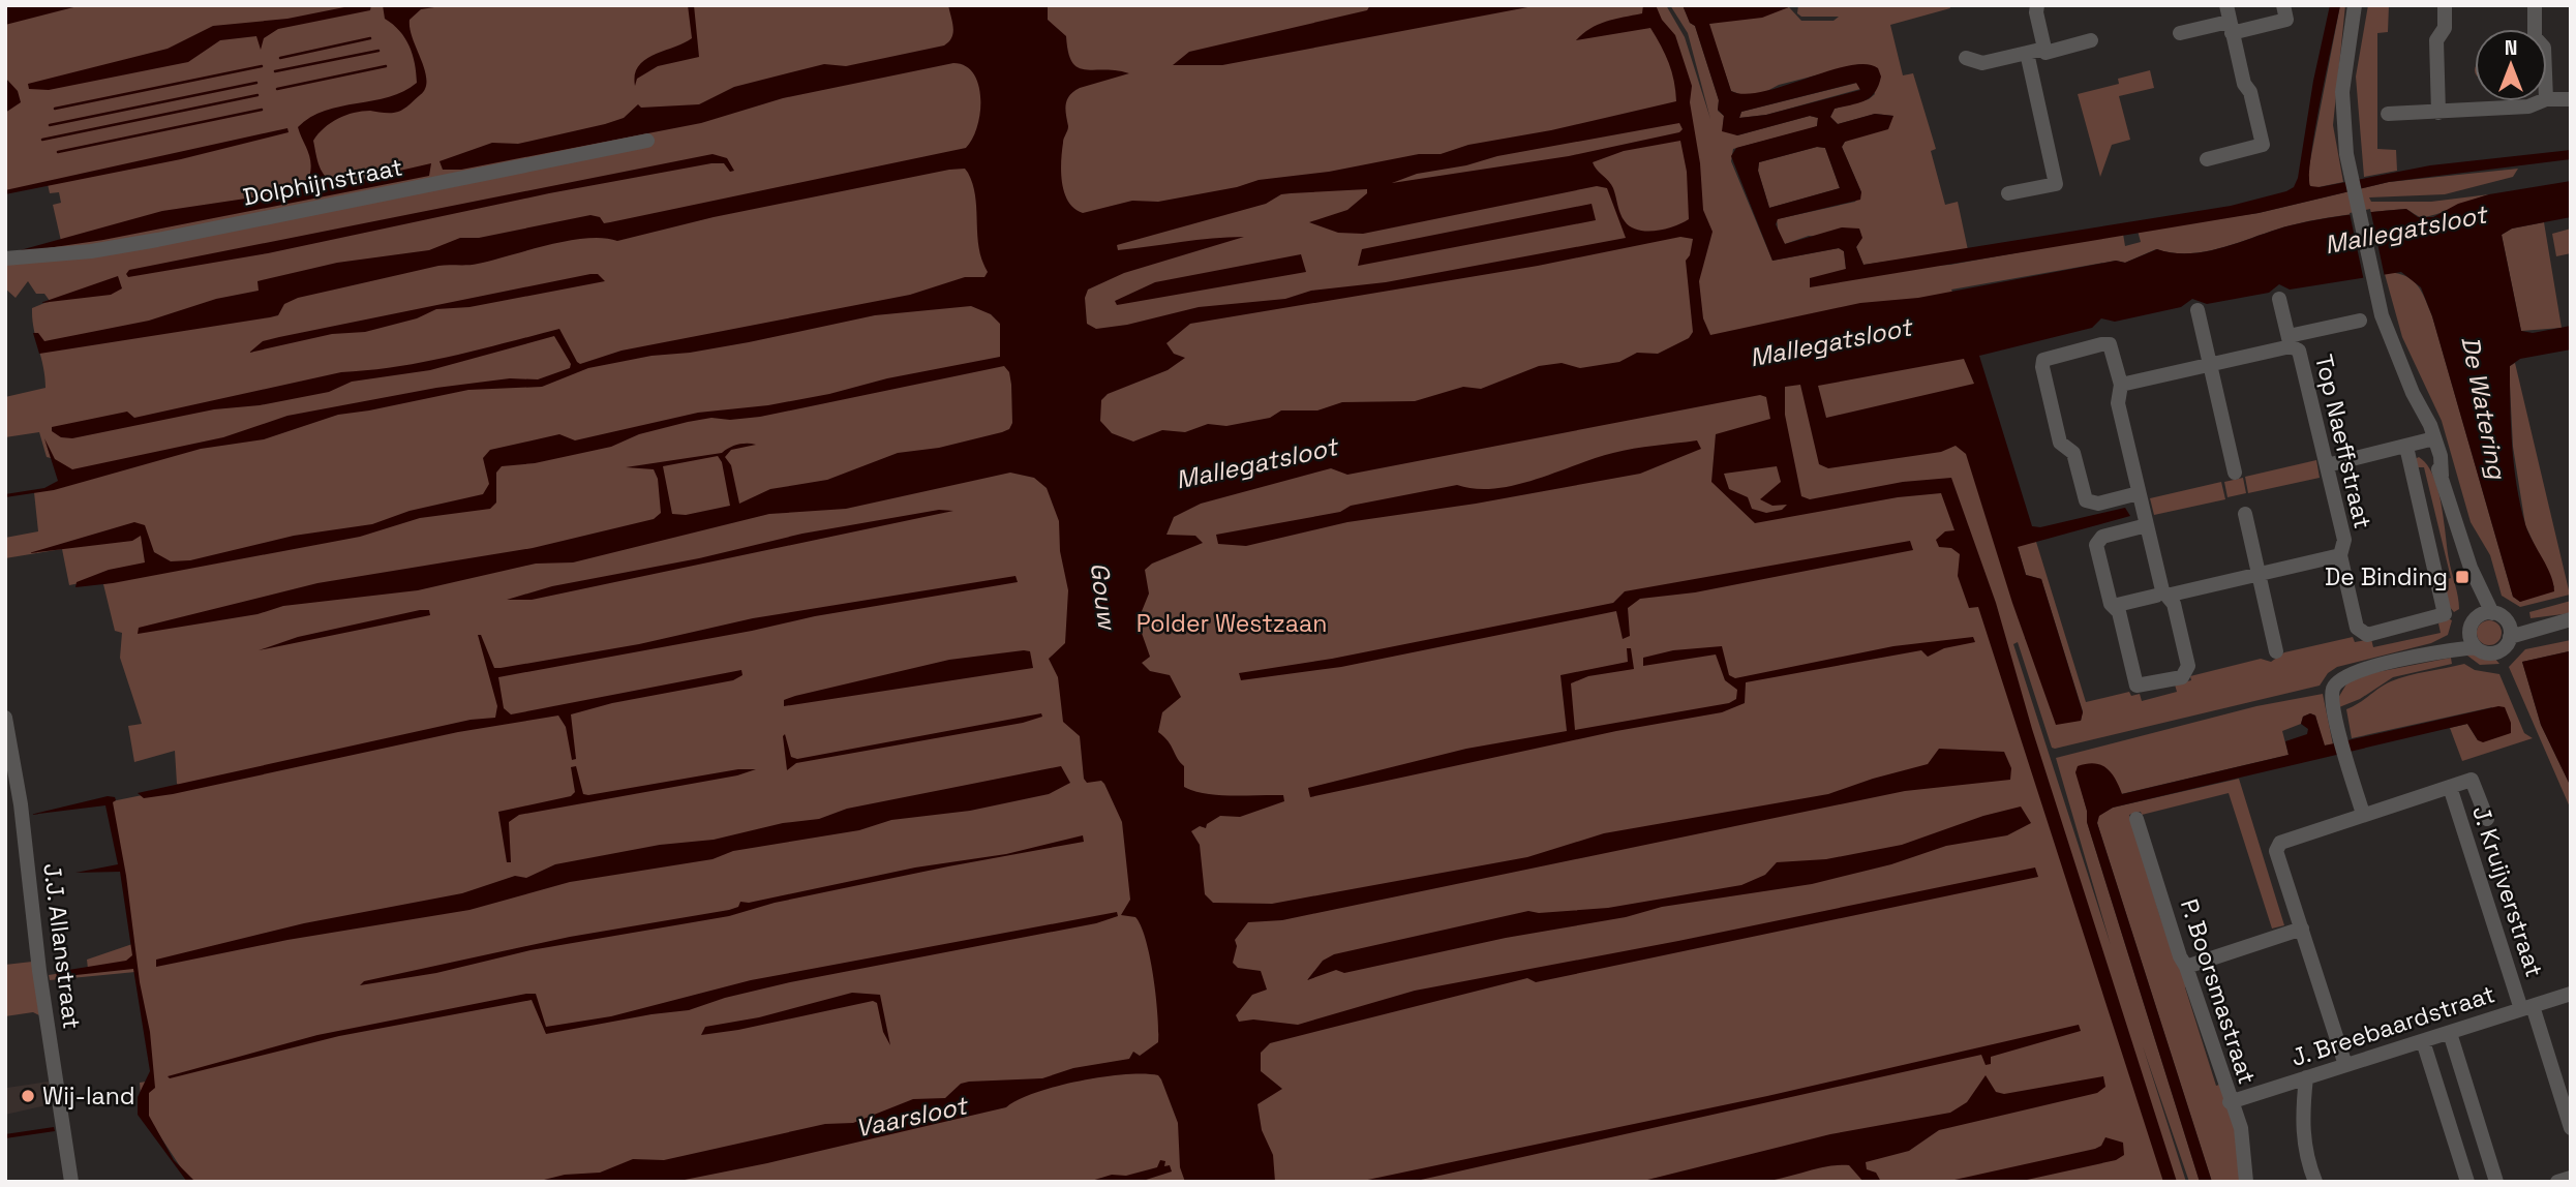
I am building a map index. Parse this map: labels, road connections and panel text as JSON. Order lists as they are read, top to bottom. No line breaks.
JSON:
{"streets":{"street":["Dolphijnstraat","Top Naeffstraat","J. Kruijverstraat","J.J. Allanstraat","P. Boorsmastraat","J. Breebaardstraat"]},"crossings":[["J. Kruijverstraat","J. Breebaardstraat"],["P. Boorsmastraat","J. Breebaardstraat"]],"water":["Mallegatsloot","De Watering","Gouw","Vaarsloot"],"parks":["Polder Westzaan"],"places":{"transit":["De Binding"],"other":["Wij-land"]},"north":"top"}
